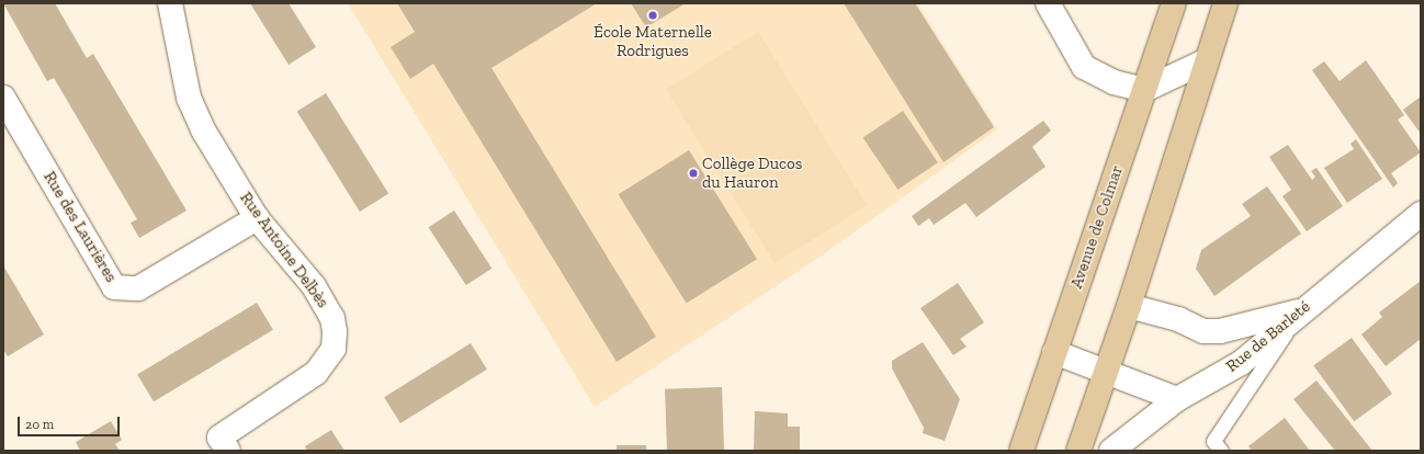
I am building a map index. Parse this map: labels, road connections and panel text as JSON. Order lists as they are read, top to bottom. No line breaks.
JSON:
{"streets":{"main road":["Avenue de Colmar"],"street":["Rue des Laurières","Rue Antoine Delbès","Rue de Barleté"]},"crossings":[["Rue des Laurières","Rue Antoine Delbès"]],"places":["École Maternelle Rodrigues","Collège Ducos du Hauron"],"scale_bar":"20 m"}
